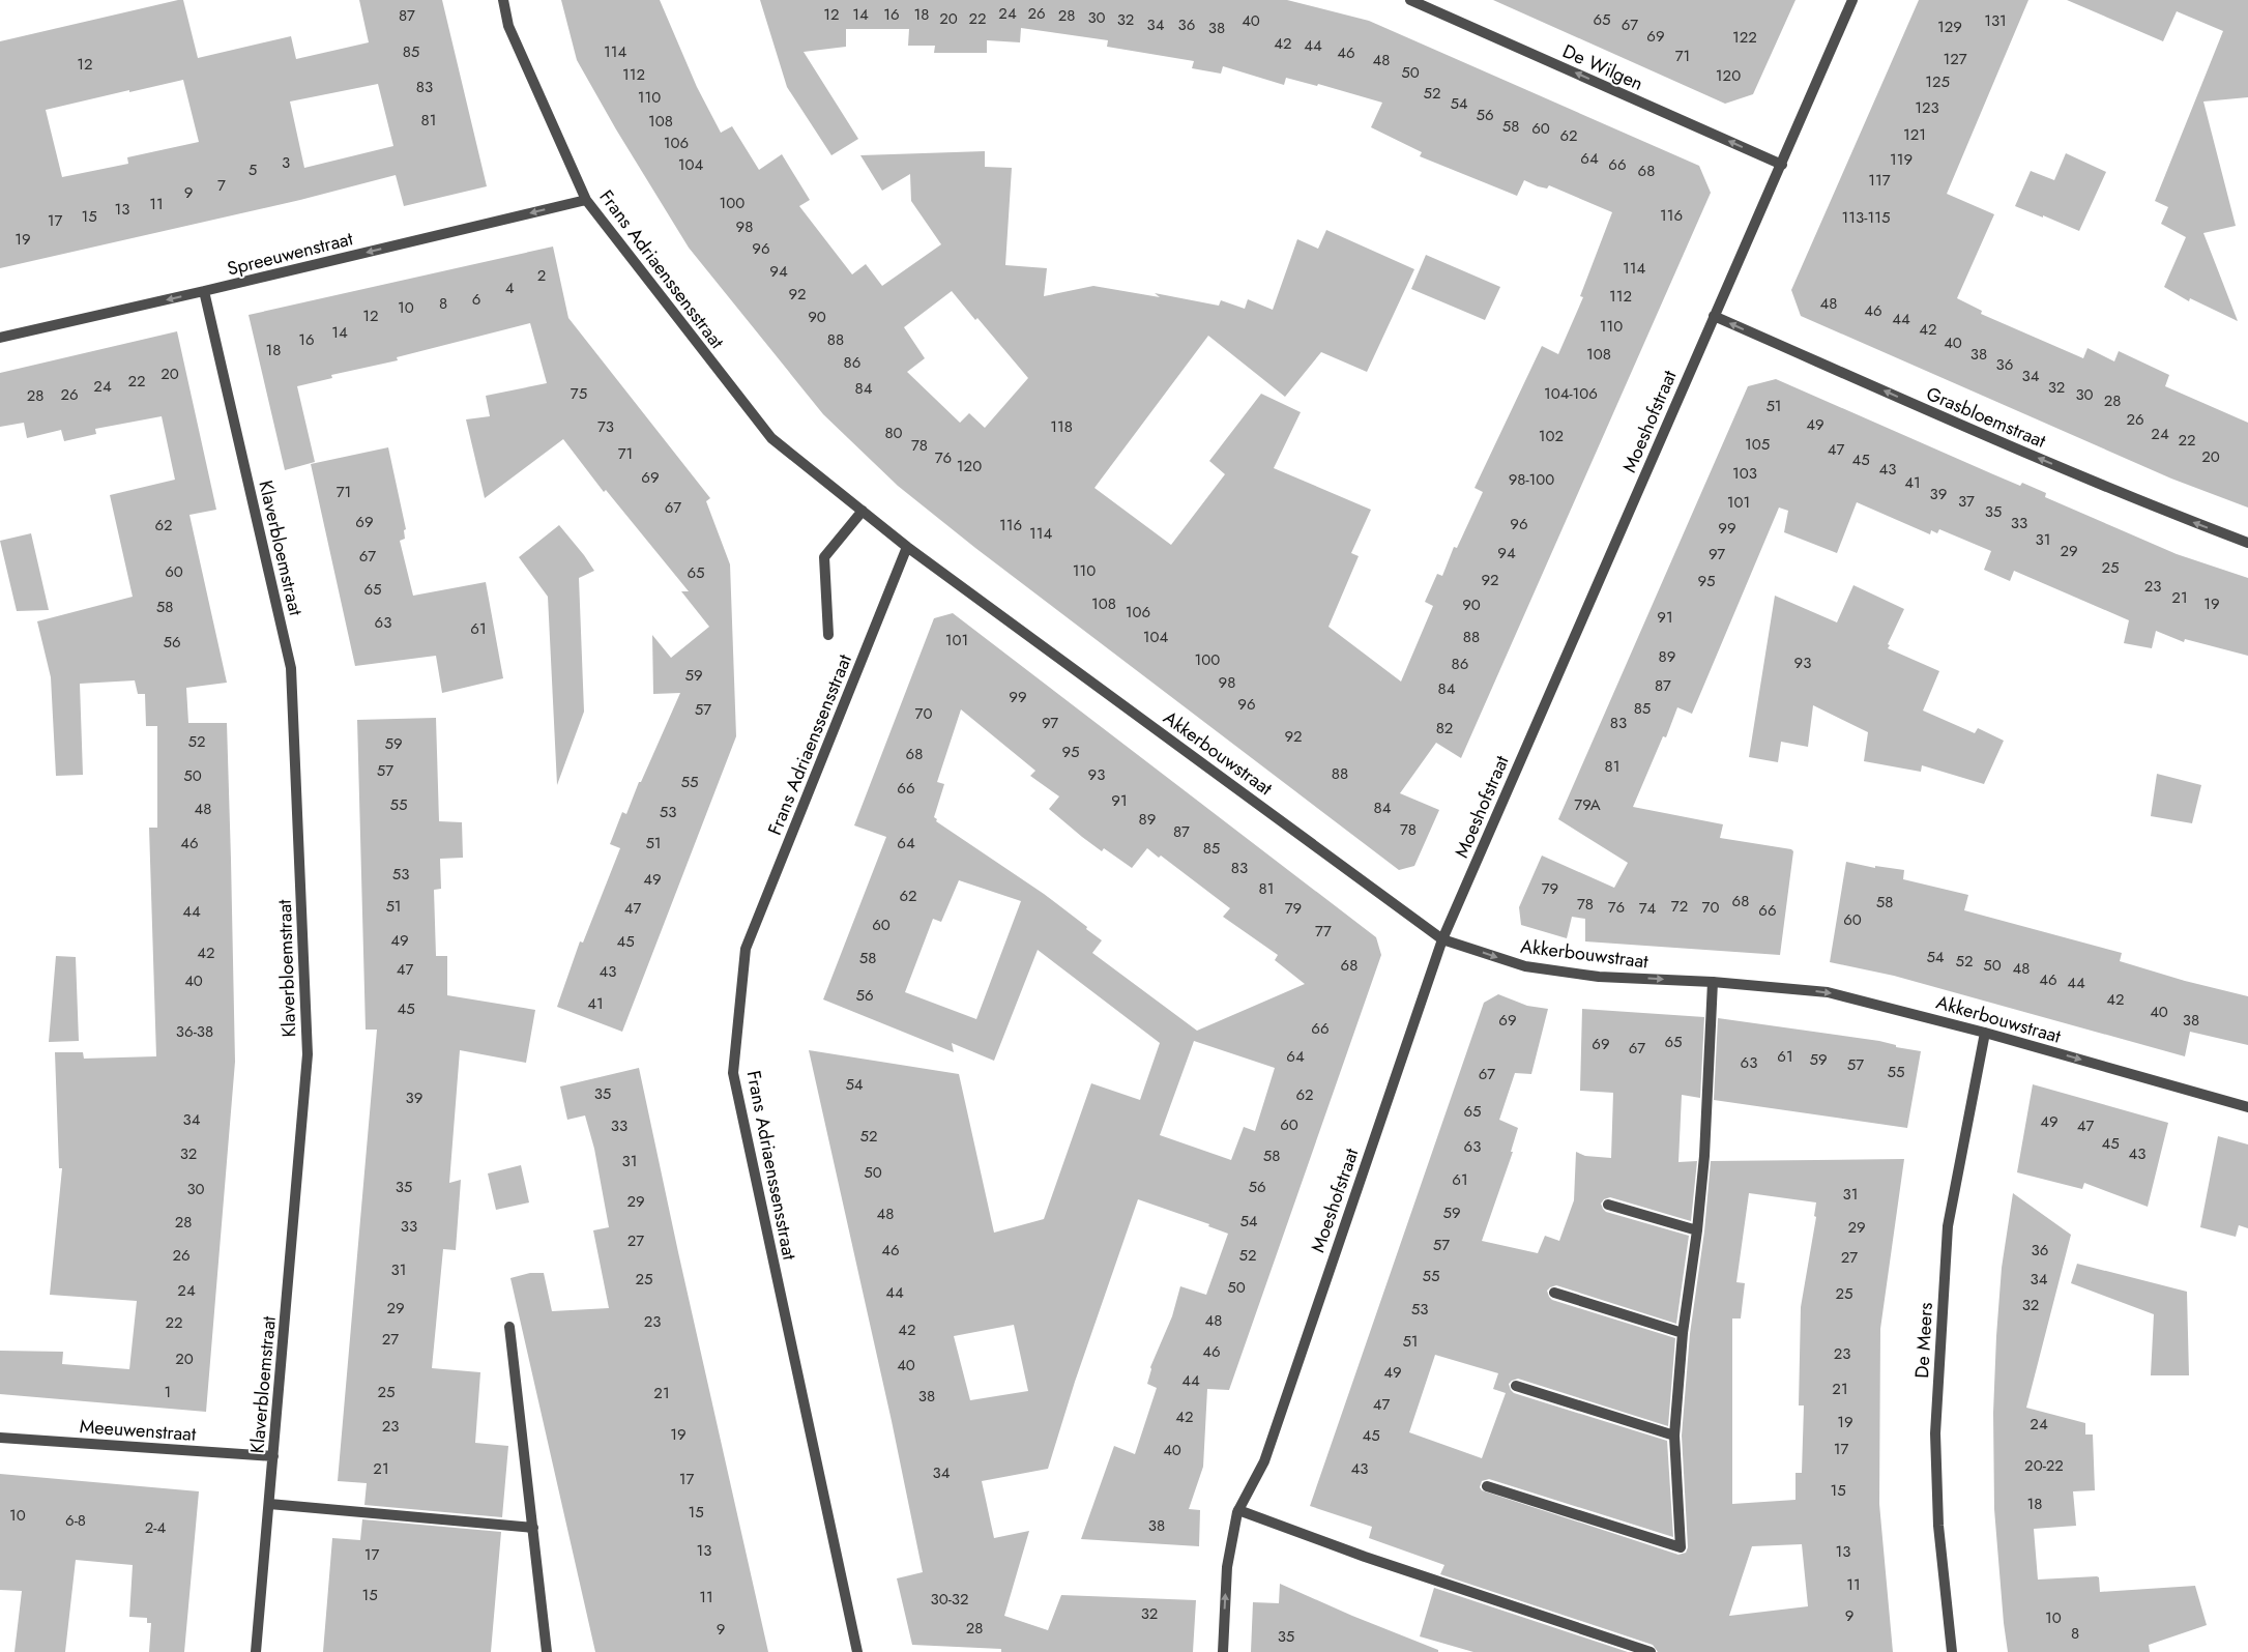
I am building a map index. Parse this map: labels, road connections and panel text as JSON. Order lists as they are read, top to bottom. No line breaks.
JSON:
{"streets":{"street":["De Wilgen","Spreeuwenstraat","Frans Adriaenssensstraat","Grasbloemstraat","Moeshofstraat","Klaverbloemstraat","Akkerbouwstraat","De Meers","Meeuwenstraat"]},"crossings":[["De Wilgen","Moeshofstraat"],["Spreeuwenstraat","Frans Adriaenssensstraat"],["Spreeuwenstraat","Klaverbloemstraat"],["Frans Adriaenssensstraat","Akkerbouwstraat"],["Grasbloemstraat","Moeshofstraat"],["Moeshofstraat","Akkerbouwstraat"],["Klaverbloemstraat","Meeuwenstraat"],["Akkerbouwstraat","De Meers"]],"one_way":["De Wilgen","Spreeuwenstraat","Grasbloemstraat","Akkerbouwstraat"],"house_numbers":["24","26","12","14","16","18","87","28","30","20","22","32","65","40","131","34","36","67","129","38","69","122","42","44","85","114","46","71","127","48","12","50","112","120","125","83","52","110","54","123","56","81","108","58","60","121","62","106","64","119","3","104","66","5","68","117","7","9","100","11","13","116","15","113-115","17","98","19","96","114","94","2","4","92","112","6","8","48","10","46","12","90","44","110","42","14","16","88","40","18","108","38","86","36","20","34","22","24","32","84","75","104-106","26","30","28","28","51","26","49","73","118","80","24","102","22","105","78","47","71","20","76","45","120","43","103","69","98-100","41","71","39","37","101","67","35","69","33","96","62","116","99","114","31","29","94","97","67","25","110","60","65","92","95","23","65","21","108","19","90","58","106","91","63","61","104","88","101","56","89","100","93","86","59","98","87","84","99","96","85","57","70","97","83","82","92","52","59","95","68","81","57","88","93","50","55","66","91","55","79A","84","48","53","89","78","87","46","51","64","85","83","53","49","81","79","62","68","58","78","51","72","76","70","47","79","74","66","44","60","60","77","49","45","42","54","58","52","68","50","48","47","43","46","40","44","56","42","41","45","40","69","38","66","36-38","65","69","67","64","61","59","63","57","55","67","54","35","62","39","65","34","49","60","33","47","52","45","63","32","43","58","31","50","61","35","56","30","31","29","59","48","54","28","33","29","27","57","46","36","26","52","27","31","55","25","34","50","24","44","25","32","29","53","48","23","22","42","27","51","46","23","20","40","49","44","21","1","25","21","38","47","42","19","24","23","19","45","17","40","20-22","21","43","34","17","15","18","15","10","6-8","38","2-4","13","13","17","11","15","11","30-32","32","9","10","28","9","8","35"]}
